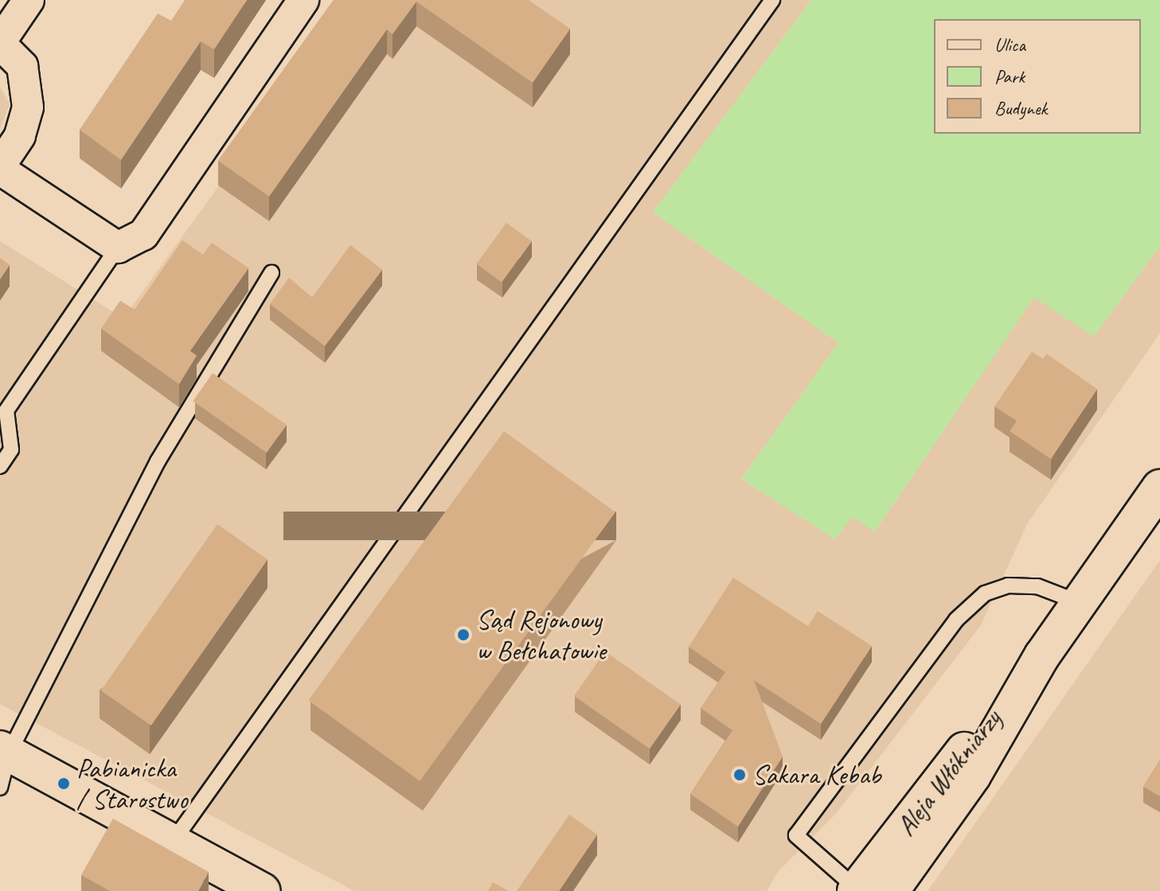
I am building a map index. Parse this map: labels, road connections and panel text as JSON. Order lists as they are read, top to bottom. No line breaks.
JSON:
{"streets":{"main road":["Aleja Włókniarzy"]},"places":["Sąd Rejonowy w Bełchatowie","Sakara Kebab","Pabianicka / Starostwo"],"legend":["Ulica","Park","Budynek"]}
